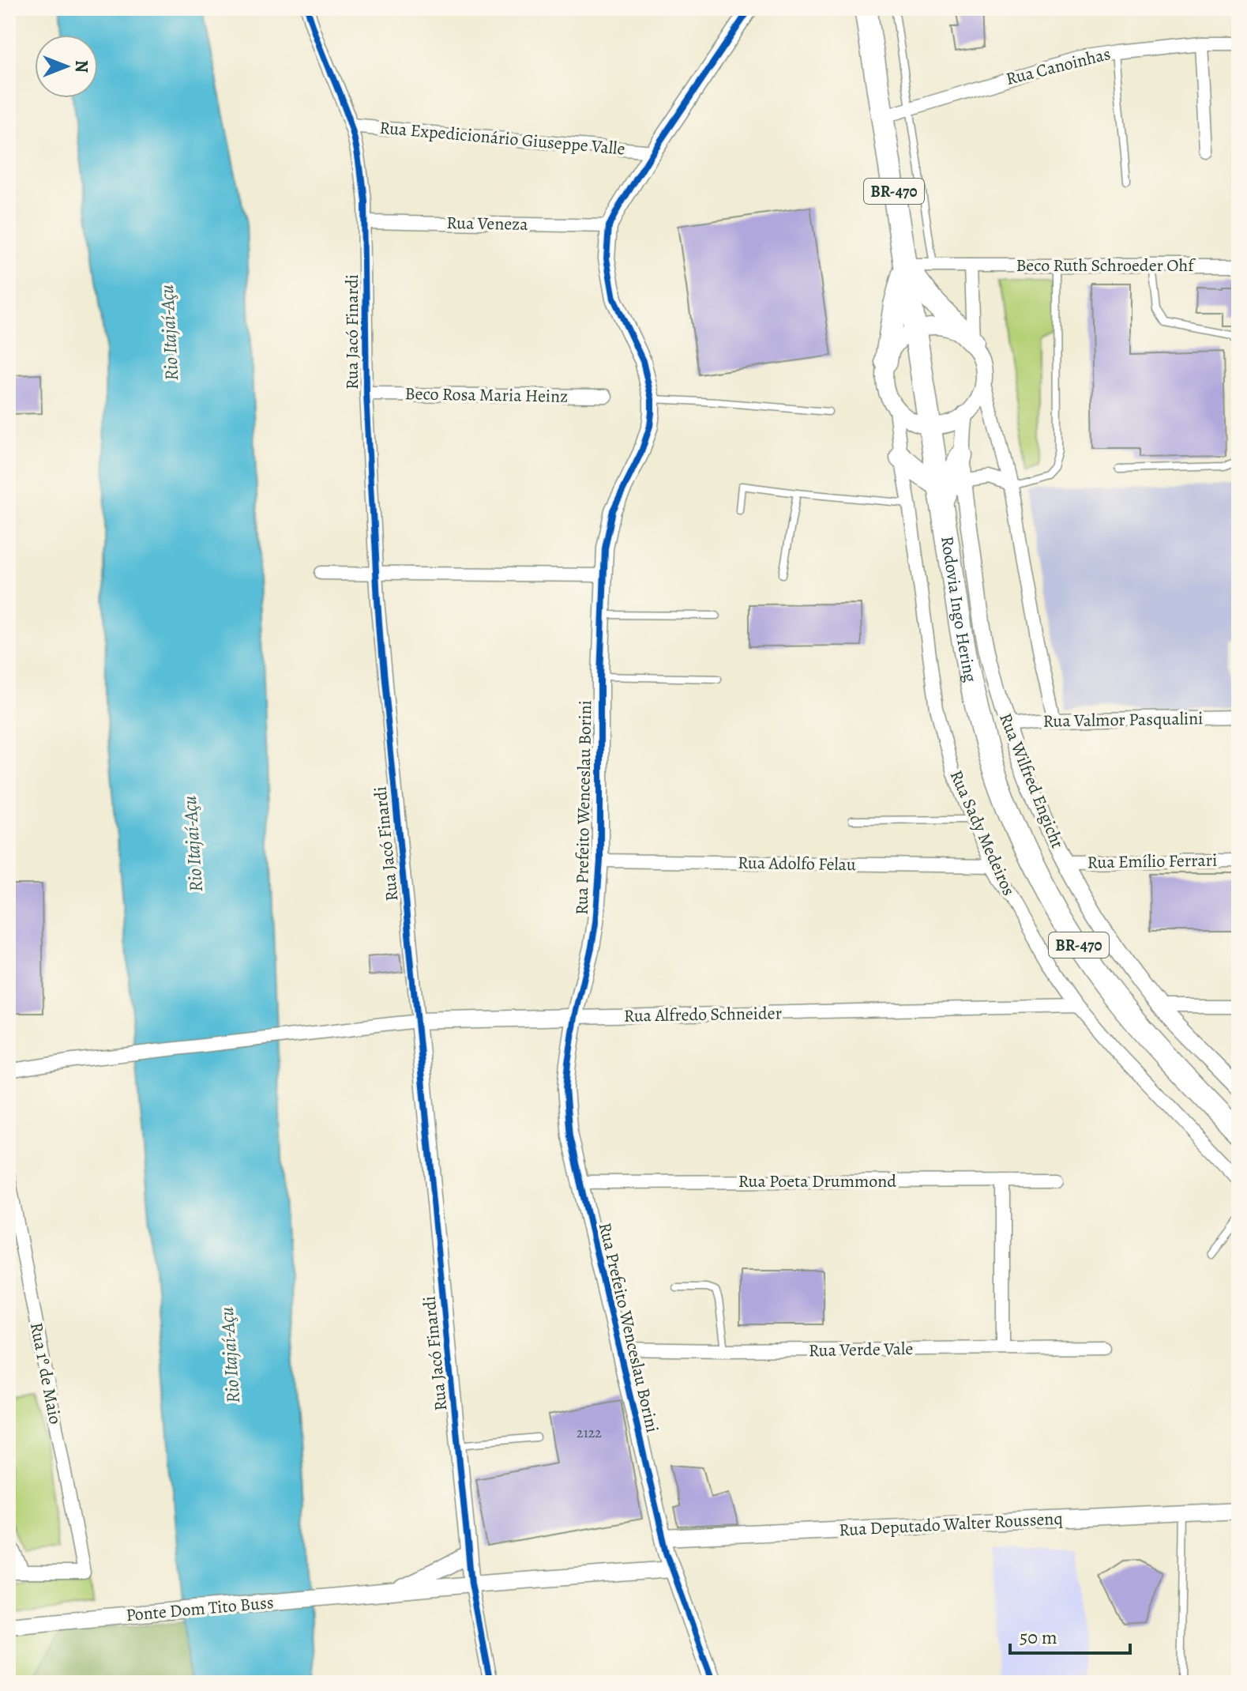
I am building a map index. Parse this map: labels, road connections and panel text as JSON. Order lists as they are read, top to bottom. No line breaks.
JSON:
{"streets":{"highway":["BR-470","Rodovia Ingo Hering"],"street":["Rua Canoinhas","Rua Expedicionário Giuseppe Valle","Rua Veneza","Beco Ruth Schroeder Ohf","Rua Jacó Finardi","Beco Rosa Maria Heinz","Rua Valmor Pasqualini","Rua Wilfred Engicht","Rua Prefeito Wenceslau Borini","Rua Sady Medeiros","Rua Emílio Ferrari","Rua Adolfo Felau","Rua Alfredo Schneider","Rua Poeta Drummond","Rua Verde Vale","Rua 1º de Maio","Rua Deputado Walter Roussenq","Ponte Dom Tito Buss"]},"crossings":[["Rua Canoinhas","Rodovia Ingo Hering"],["Rua Expedicionário Giuseppe Valle","Rua Jacó Finardi"],["Rua Expedicionário Giuseppe Valle","Rua Prefeito Wenceslau Borini"],["Rua Veneza","Rua Jacó Finardi"],["Rua Veneza","Rua Prefeito Wenceslau Borini"],["Beco Ruth Schroeder Ohf","Rodovia Ingo Hering"],["Rua Jacó Finardi","Beco Rosa Maria Heinz"],["Rua Jacó Finardi","Rua Alfredo Schneider"],["Rua Jacó Finardi","Ponte Dom Tito Buss"],["Rodovia Ingo Hering","Rua Wilfred Engicht"],["Rua Valmor Pasqualini","Rua Wilfred Engicht"],["Rua Wilfred Engicht","Rua Emílio Ferrari"],["Rua Prefeito Wenceslau Borini","Rua Adolfo Felau"],["Rua Prefeito Wenceslau Borini","Rua Alfredo Schneider"],["Rua Prefeito Wenceslau Borini","Rua Poeta Drummond"],["Rua Prefeito Wenceslau Borini","Rua Verde Vale"],["Rua Prefeito Wenceslau Borini","Rua Deputado Walter Roussenq"],["Rua Prefeito Wenceslau Borini","Ponte Dom Tito Buss"],["Rua Sady Medeiros","Rua Adolfo Felau"],["Rua Sady Medeiros","Rua Alfredo Schneider"]],"water":["Rio Itajaí-Açu"],"house_numbers":["2122"],"scale_bar":"50 m","north":"right"}
